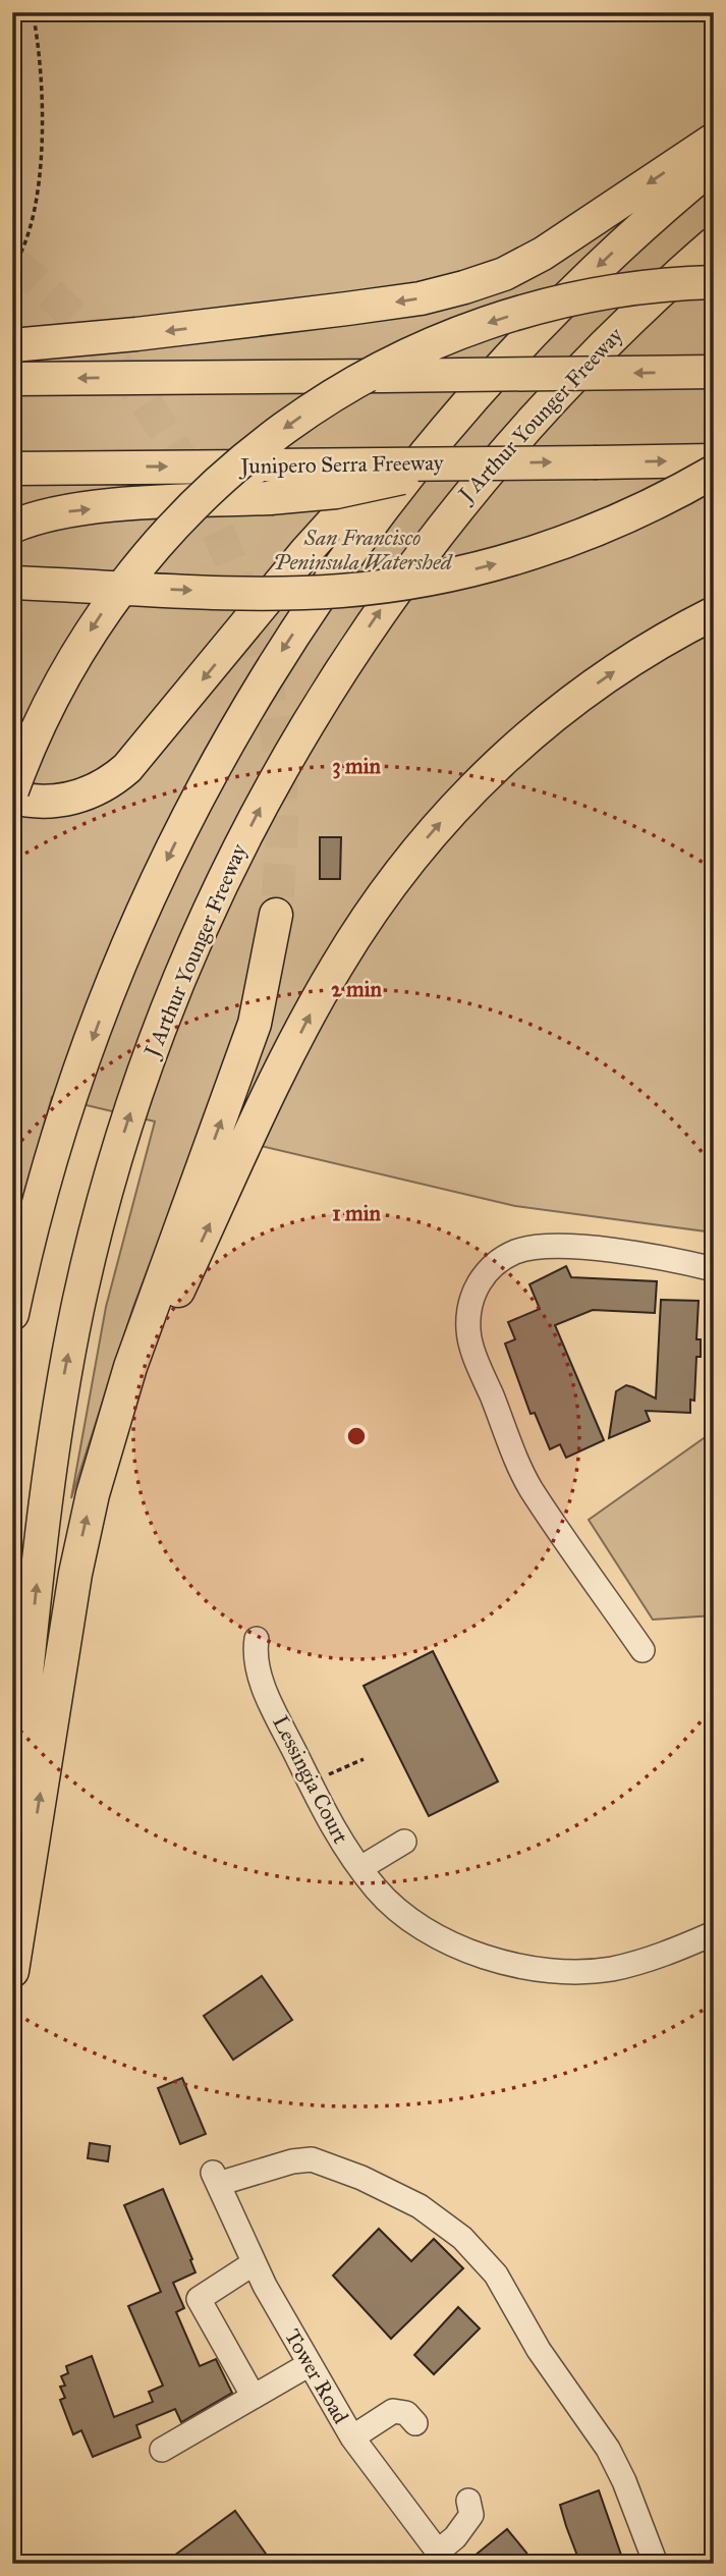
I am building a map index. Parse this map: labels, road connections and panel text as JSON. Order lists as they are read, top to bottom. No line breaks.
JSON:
{"streets":{"highway":["J Arthur Younger Freeway","Junipero Serra Freeway"],"street":["Lessingia Court","Tower Road"]},"parks":["San Francisco Peninsula Watershed"],"rings":["3 min","2 min","1 min"]}
